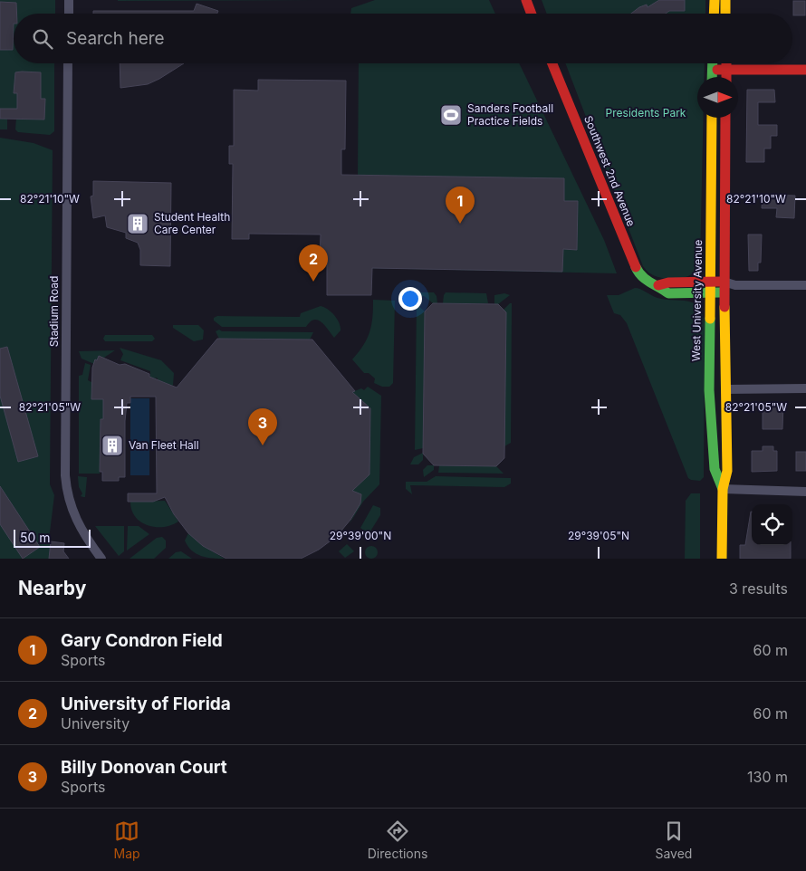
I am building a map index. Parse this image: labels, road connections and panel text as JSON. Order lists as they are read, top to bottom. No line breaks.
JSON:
{"streets":{"main road":["Southwest 2nd Avenue","West University Avenue"],"street":["Stadium Road"]},"crossings":[["Southwest 2nd Avenue","West University Avenue"]],"parks":["Presidents Park"],"places":{"sports":["Sanders Football Practice Fields"],"building":["Student Health Care Center","Van Fleet Hall"]},"scale_bar":"50 m","north":"right","page":{"search":"Search here","pins":["1","2","3"],"scale":"50 m","heading":["Nearby","3 results"],"list":[{"mark":"1","name":"Gary Condron Field","note":"Sports","value":"60 m"},{"mark":"2","name":"University of Florida","note":"University","value":"60 m"},{"mark":"3","name":"Billy Donovan Court","note":"Sports","value":"130 m"}],"nav":["Map","Directions","Saved"]},"coordinates":["82°21'10\"W","82°21'05\"W","29°39'00\"N","29°39'05\"N"]}
